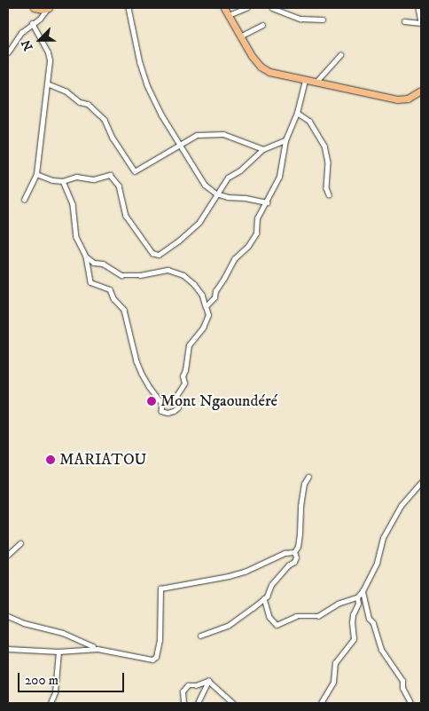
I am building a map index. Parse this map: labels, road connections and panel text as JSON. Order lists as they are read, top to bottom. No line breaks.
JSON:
{"places":["Mont Ngaoundéré","MARIATOU"],"scale_bar":"200 m","north":"bottom left"}
